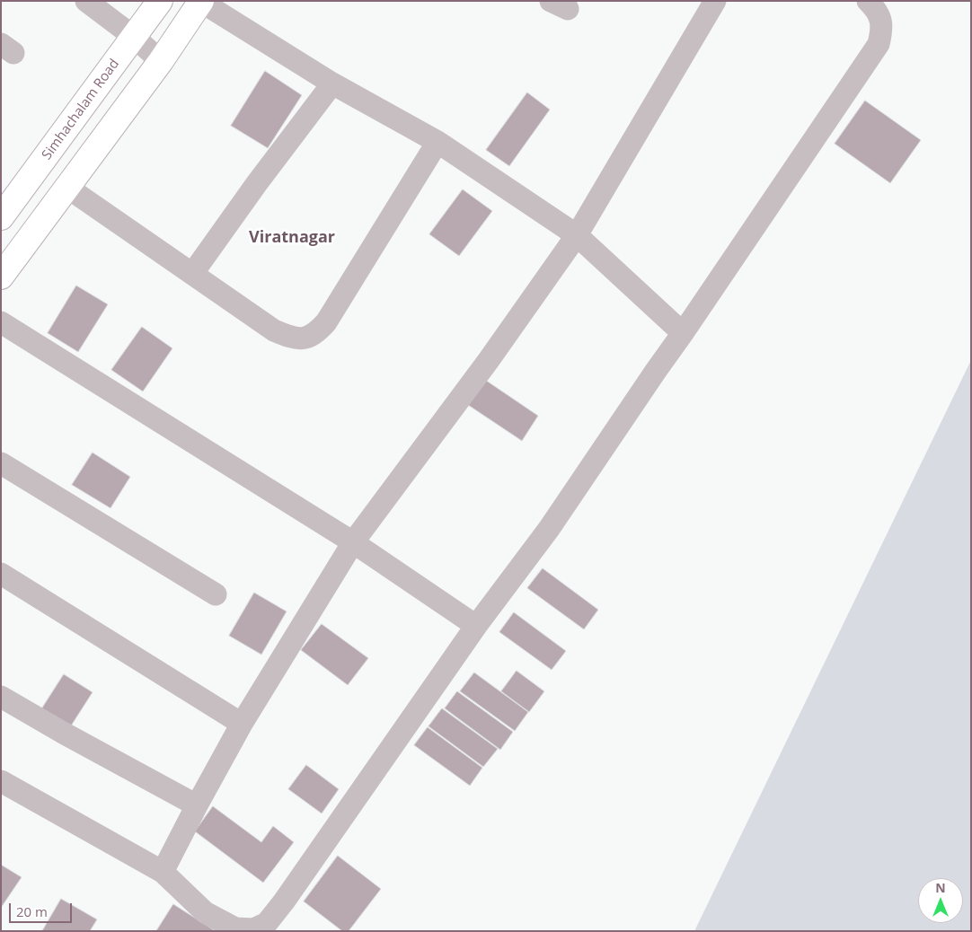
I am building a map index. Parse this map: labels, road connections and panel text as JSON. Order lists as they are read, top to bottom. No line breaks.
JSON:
{"streets":{"main road":["Simhachalam Road"]},"districts":["Viratnagar"],"scale_bar":"20 m","north":"top"}
